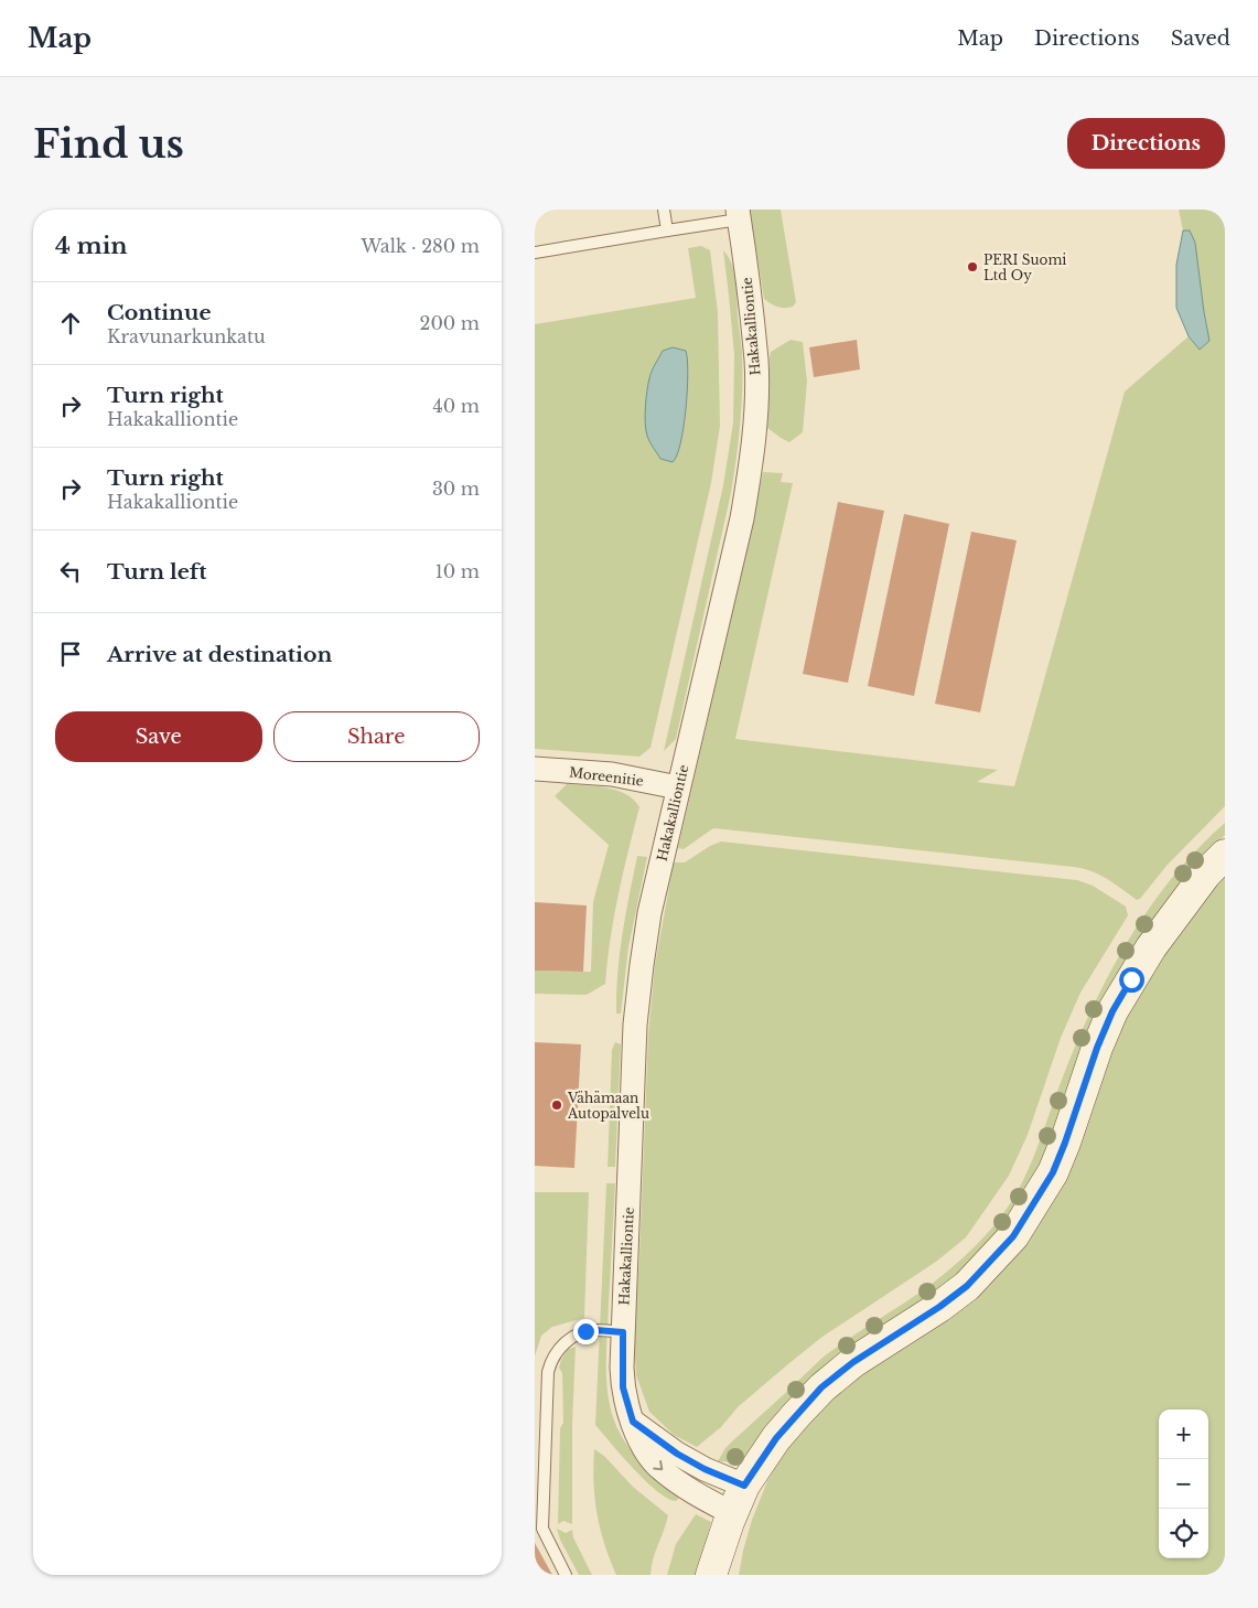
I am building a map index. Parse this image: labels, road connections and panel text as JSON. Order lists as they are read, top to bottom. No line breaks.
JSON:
{"streets":{"street":["Hakakalliontie","Moreenitie"]},"crossings":[["Hakakalliontie","Moreenitie"]],"places":["PERI Suomi Ltd Oy","Vähämaan Autopalvelu"],"page":{"header":"Map","nav":["Map","Directions","Saved"],"buttons":["Directions",["Save","Share"]],"title":"Find us","heading":["4 min","Walk · 280 m"],"list":[["Continue","Kravunarkunkatu","200 m"],["Turn right","Hakakalliontie","40 m"],["Turn right","Hakakalliontie","30 m"],["Turn left","10 m"],"Arrive at destination"],"map_buttons":["+","−"]}}
